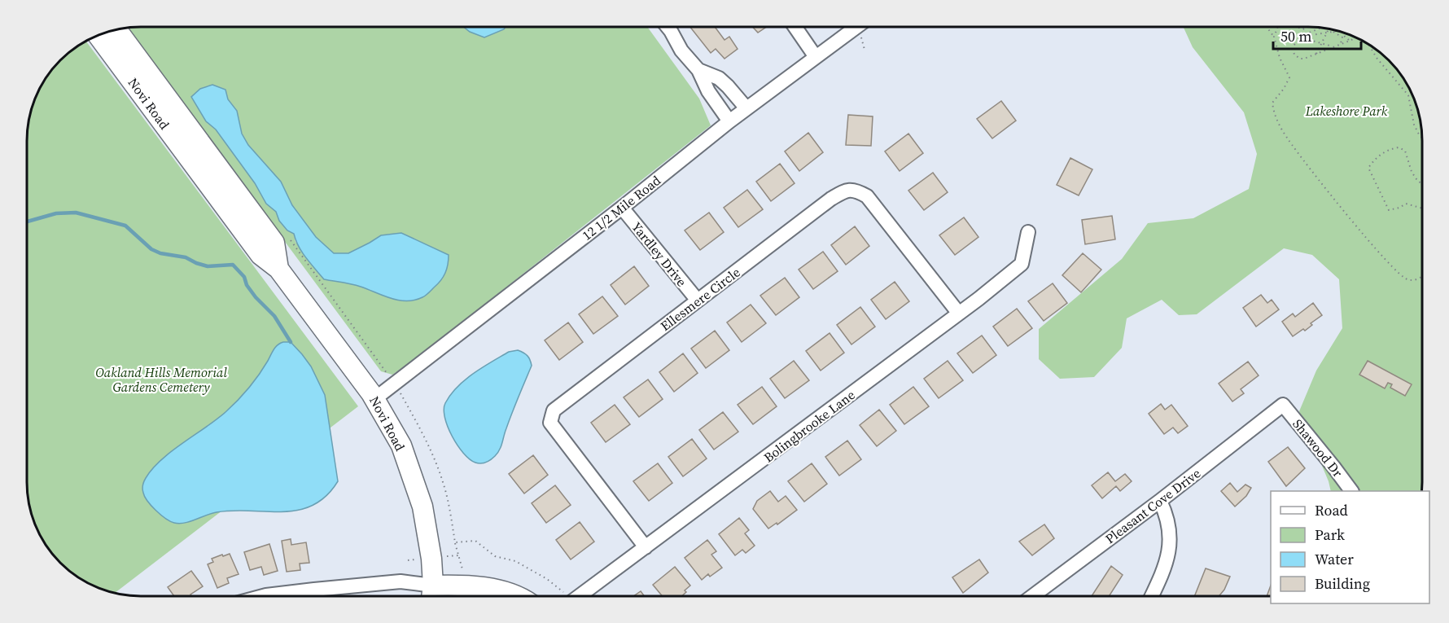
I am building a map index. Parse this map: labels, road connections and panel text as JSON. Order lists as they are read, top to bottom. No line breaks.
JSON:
{"streets":{"main road":["Novi Road"],"street":["12 1/2 Mile Road","Yardley Drive","Ellesmere Circle","Bolingbrooke Lane","Shawood Dr","Pleasant Cove Drive"]},"crossings":[["Novi Road","12 1/2 Mile Road"],["12 1/2 Mile Road","Yardley Drive"],["Yardley Drive","Ellesmere Circle"],["Ellesmere Circle","Bolingbrooke Lane"],["Shawood Dr","Pleasant Cove Drive"]],"parks":["Lakeshore Park","Oakland Hills Memorial Gardens Cemetery"],"legend":["Road","Park","Water","Building"],"scale_bar":"50 m"}
